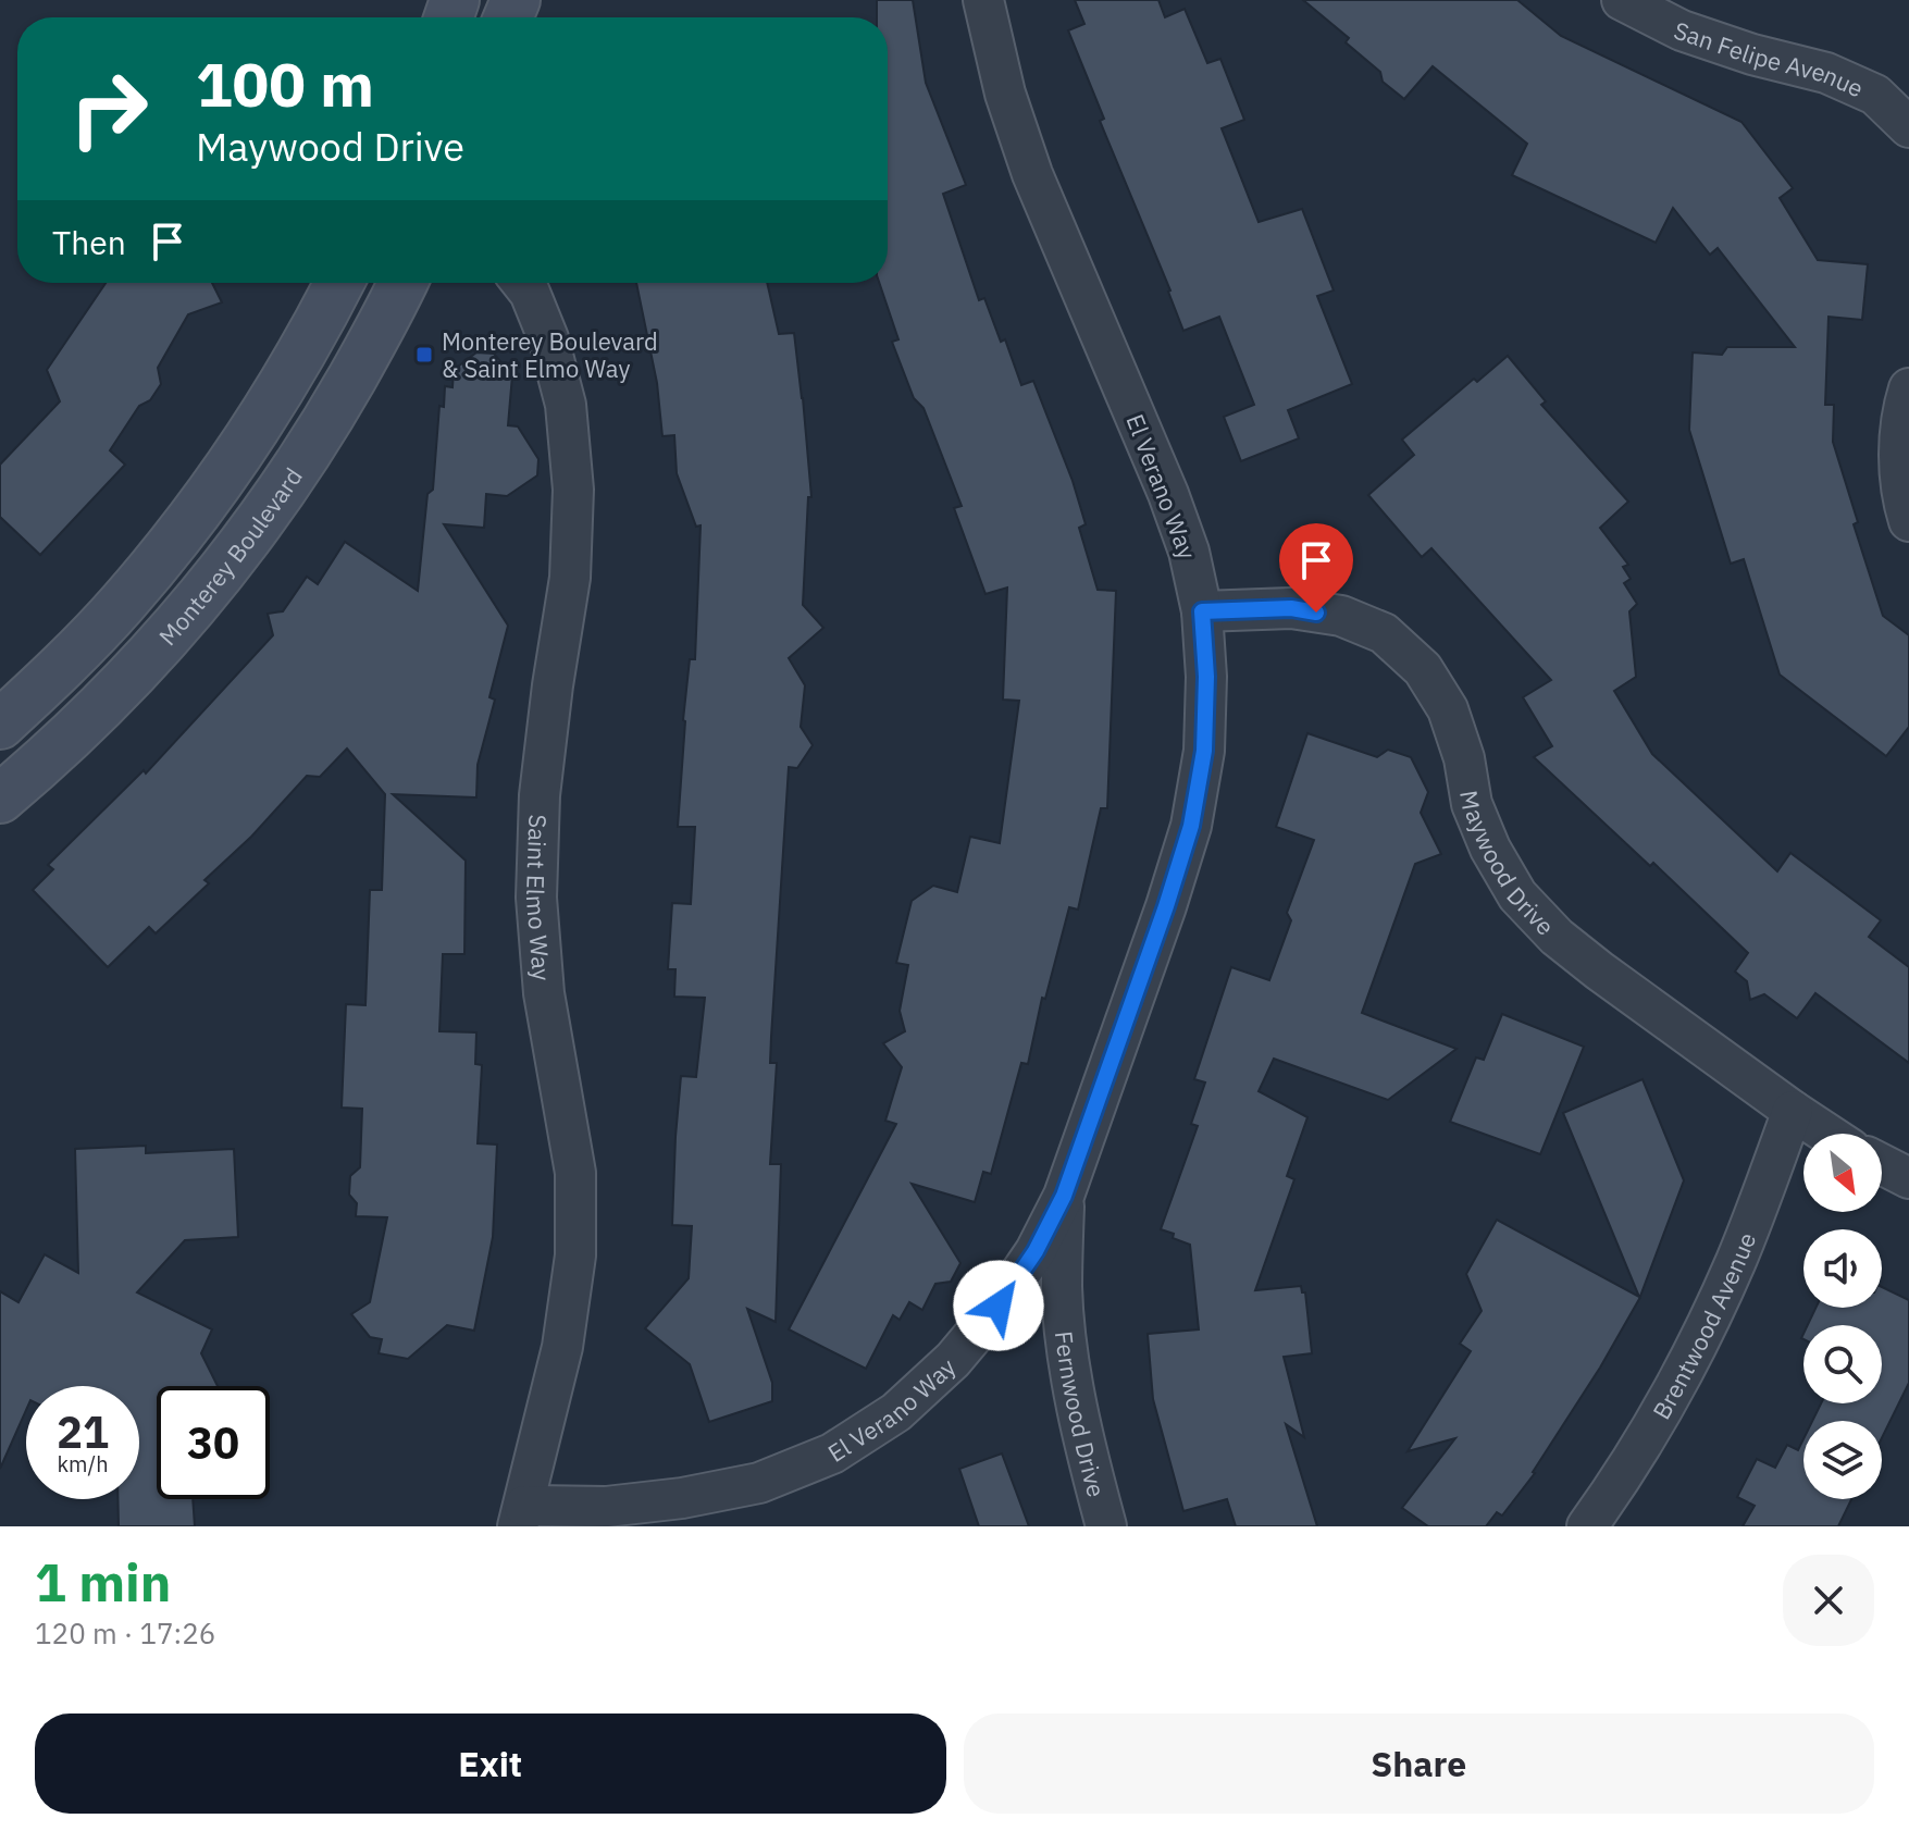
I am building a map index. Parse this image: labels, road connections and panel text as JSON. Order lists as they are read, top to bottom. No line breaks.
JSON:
{"streets":{"main road":["Monterey Boulevard"],"street":["San Felipe Avenue","El Verano Way","Maywood Drive","Saint Elmo Way","Brentwood Avenue","Fernwood Drive"]},"crossings":[["El Verano Way","Maywood Drive"],["El Verano Way","Saint Elmo Way"],["El Verano Way","Fernwood Drive"],["Maywood Drive","Brentwood Avenue"]],"places":{"transit":["Monterey Boulevard & Saint Elmo Way"]},"north":"bottom right","page":{"turn":["100 m","Maywood Drive"],"then":"Then","speed":"21 km/h","limit":"30","heading":["1 min","120 m · 17:26"],"buttons":["Exit","Share"]}}
